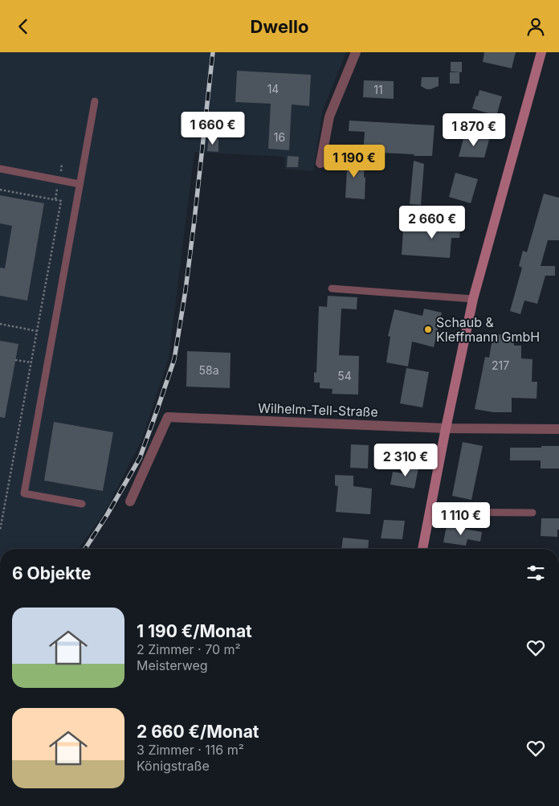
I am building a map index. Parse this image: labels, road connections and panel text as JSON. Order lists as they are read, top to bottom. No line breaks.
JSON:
{"streets":{"street":["Wilhelm-Tell-Straße"]},"places":["Schaub & Kleffmann GmbH"],"house_numbers":["14","11","16","217","58a","54"],"page":{"header":"Dwello","price":["1 660 €","1 870 €","1 190 €","2 660 €","2 310 €","1 110 €"],"heading":"6 Objekte","list":[{"name":"1 190 €/Monat","note":"2 Zimmer · 70 m² · Meisterweg"},{"name":"2 660 €/Monat","note":"3 Zimmer · 116 m² · Königstraße"}]}}
